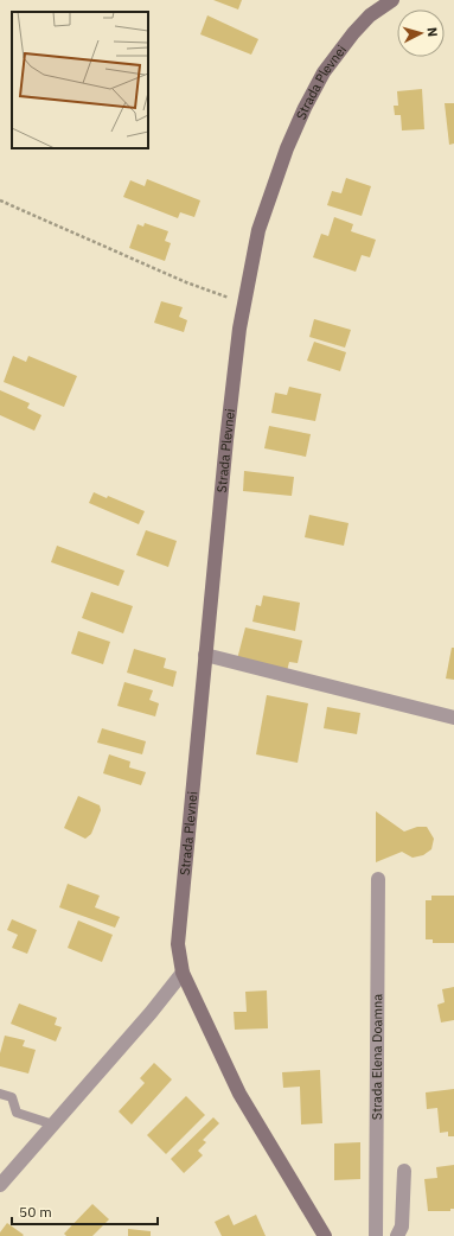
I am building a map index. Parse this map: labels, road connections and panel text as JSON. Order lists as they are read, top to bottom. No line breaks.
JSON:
{"streets":{"street":["Strada Plevnei","Strada Elena Doamna"]},"scale_bar":"50 m","north":"right"}
